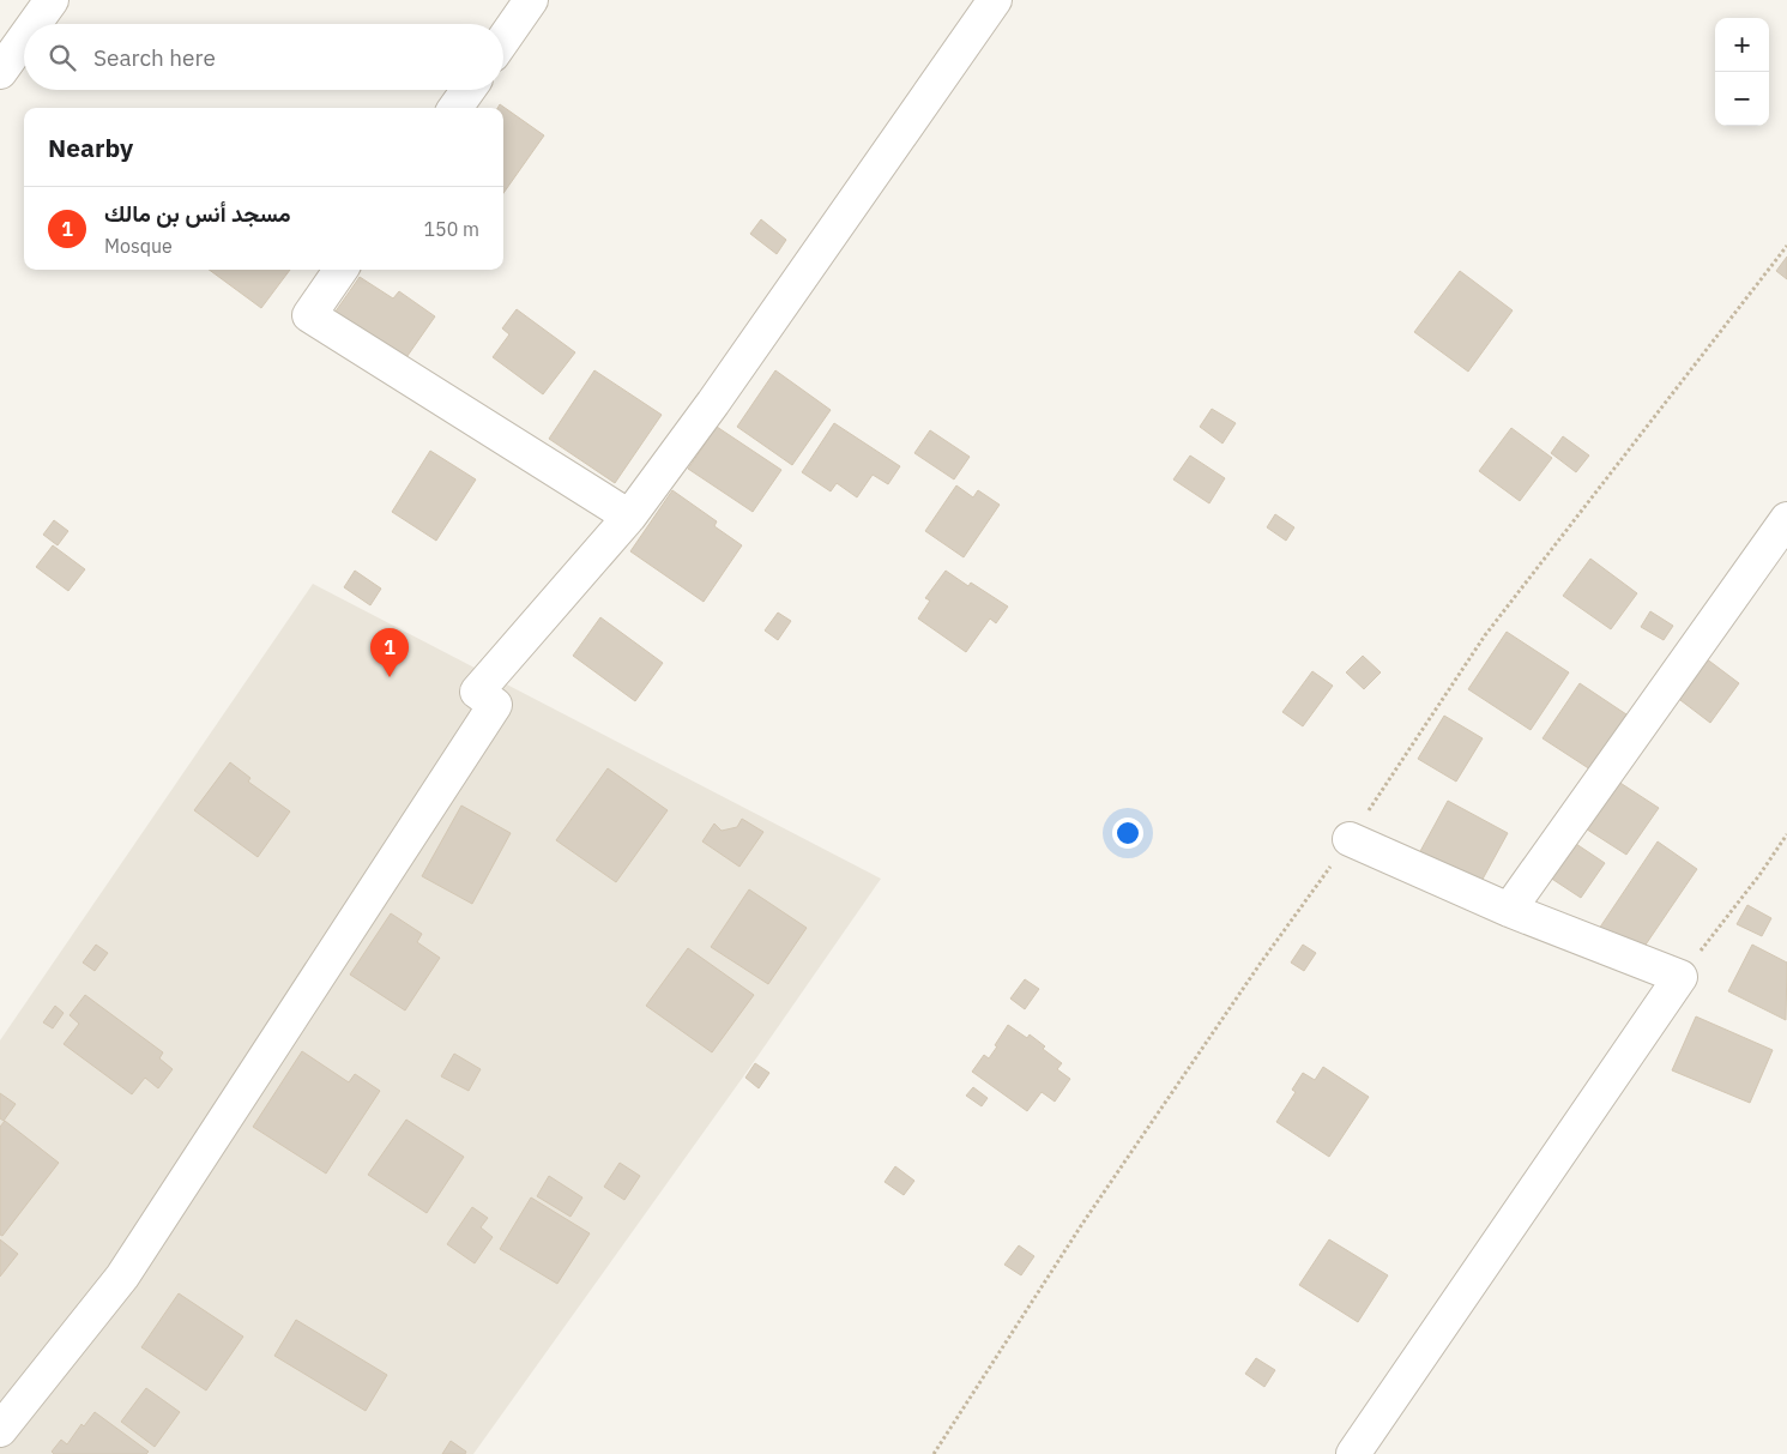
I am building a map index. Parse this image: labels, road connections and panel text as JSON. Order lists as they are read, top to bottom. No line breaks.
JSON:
{"page":{"map_buttons":["+","−"],"search":"Search here","heading":"Nearby","list":[{"mark":"1","name":"مسجد أنس بن مالك","note":"Mosque","value":"150 m"}],"pins":"1"}}
